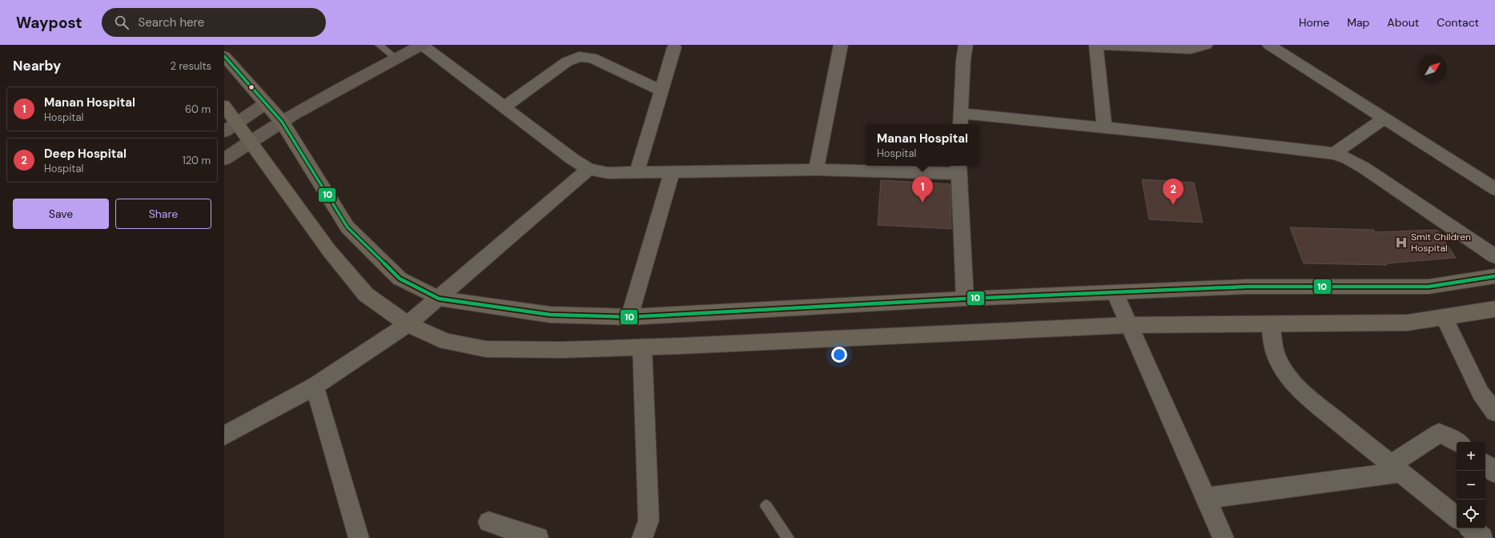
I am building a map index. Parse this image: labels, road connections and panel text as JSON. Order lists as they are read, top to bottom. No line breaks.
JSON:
{"places":{"hospital":["Smit Children Hospital"]},"lines":["transit line 10"],"north":"top right","page":{"header":"Waypost","search":"Search here","nav":["Home","Map","About","Contact"],"heading":["Nearby","2 results"],"list":[{"mark":"1","name":"Manan Hospital","note":"Hospital","value":"60 m"},{"mark":"2","name":"Deep Hospital","note":"Hospital","value":"120 m"}],"popup":["Manan Hospital","Hospital"],"pins":["1","2"],"buttons":["Save","Share"],"map_buttons":["+","−"]}}
